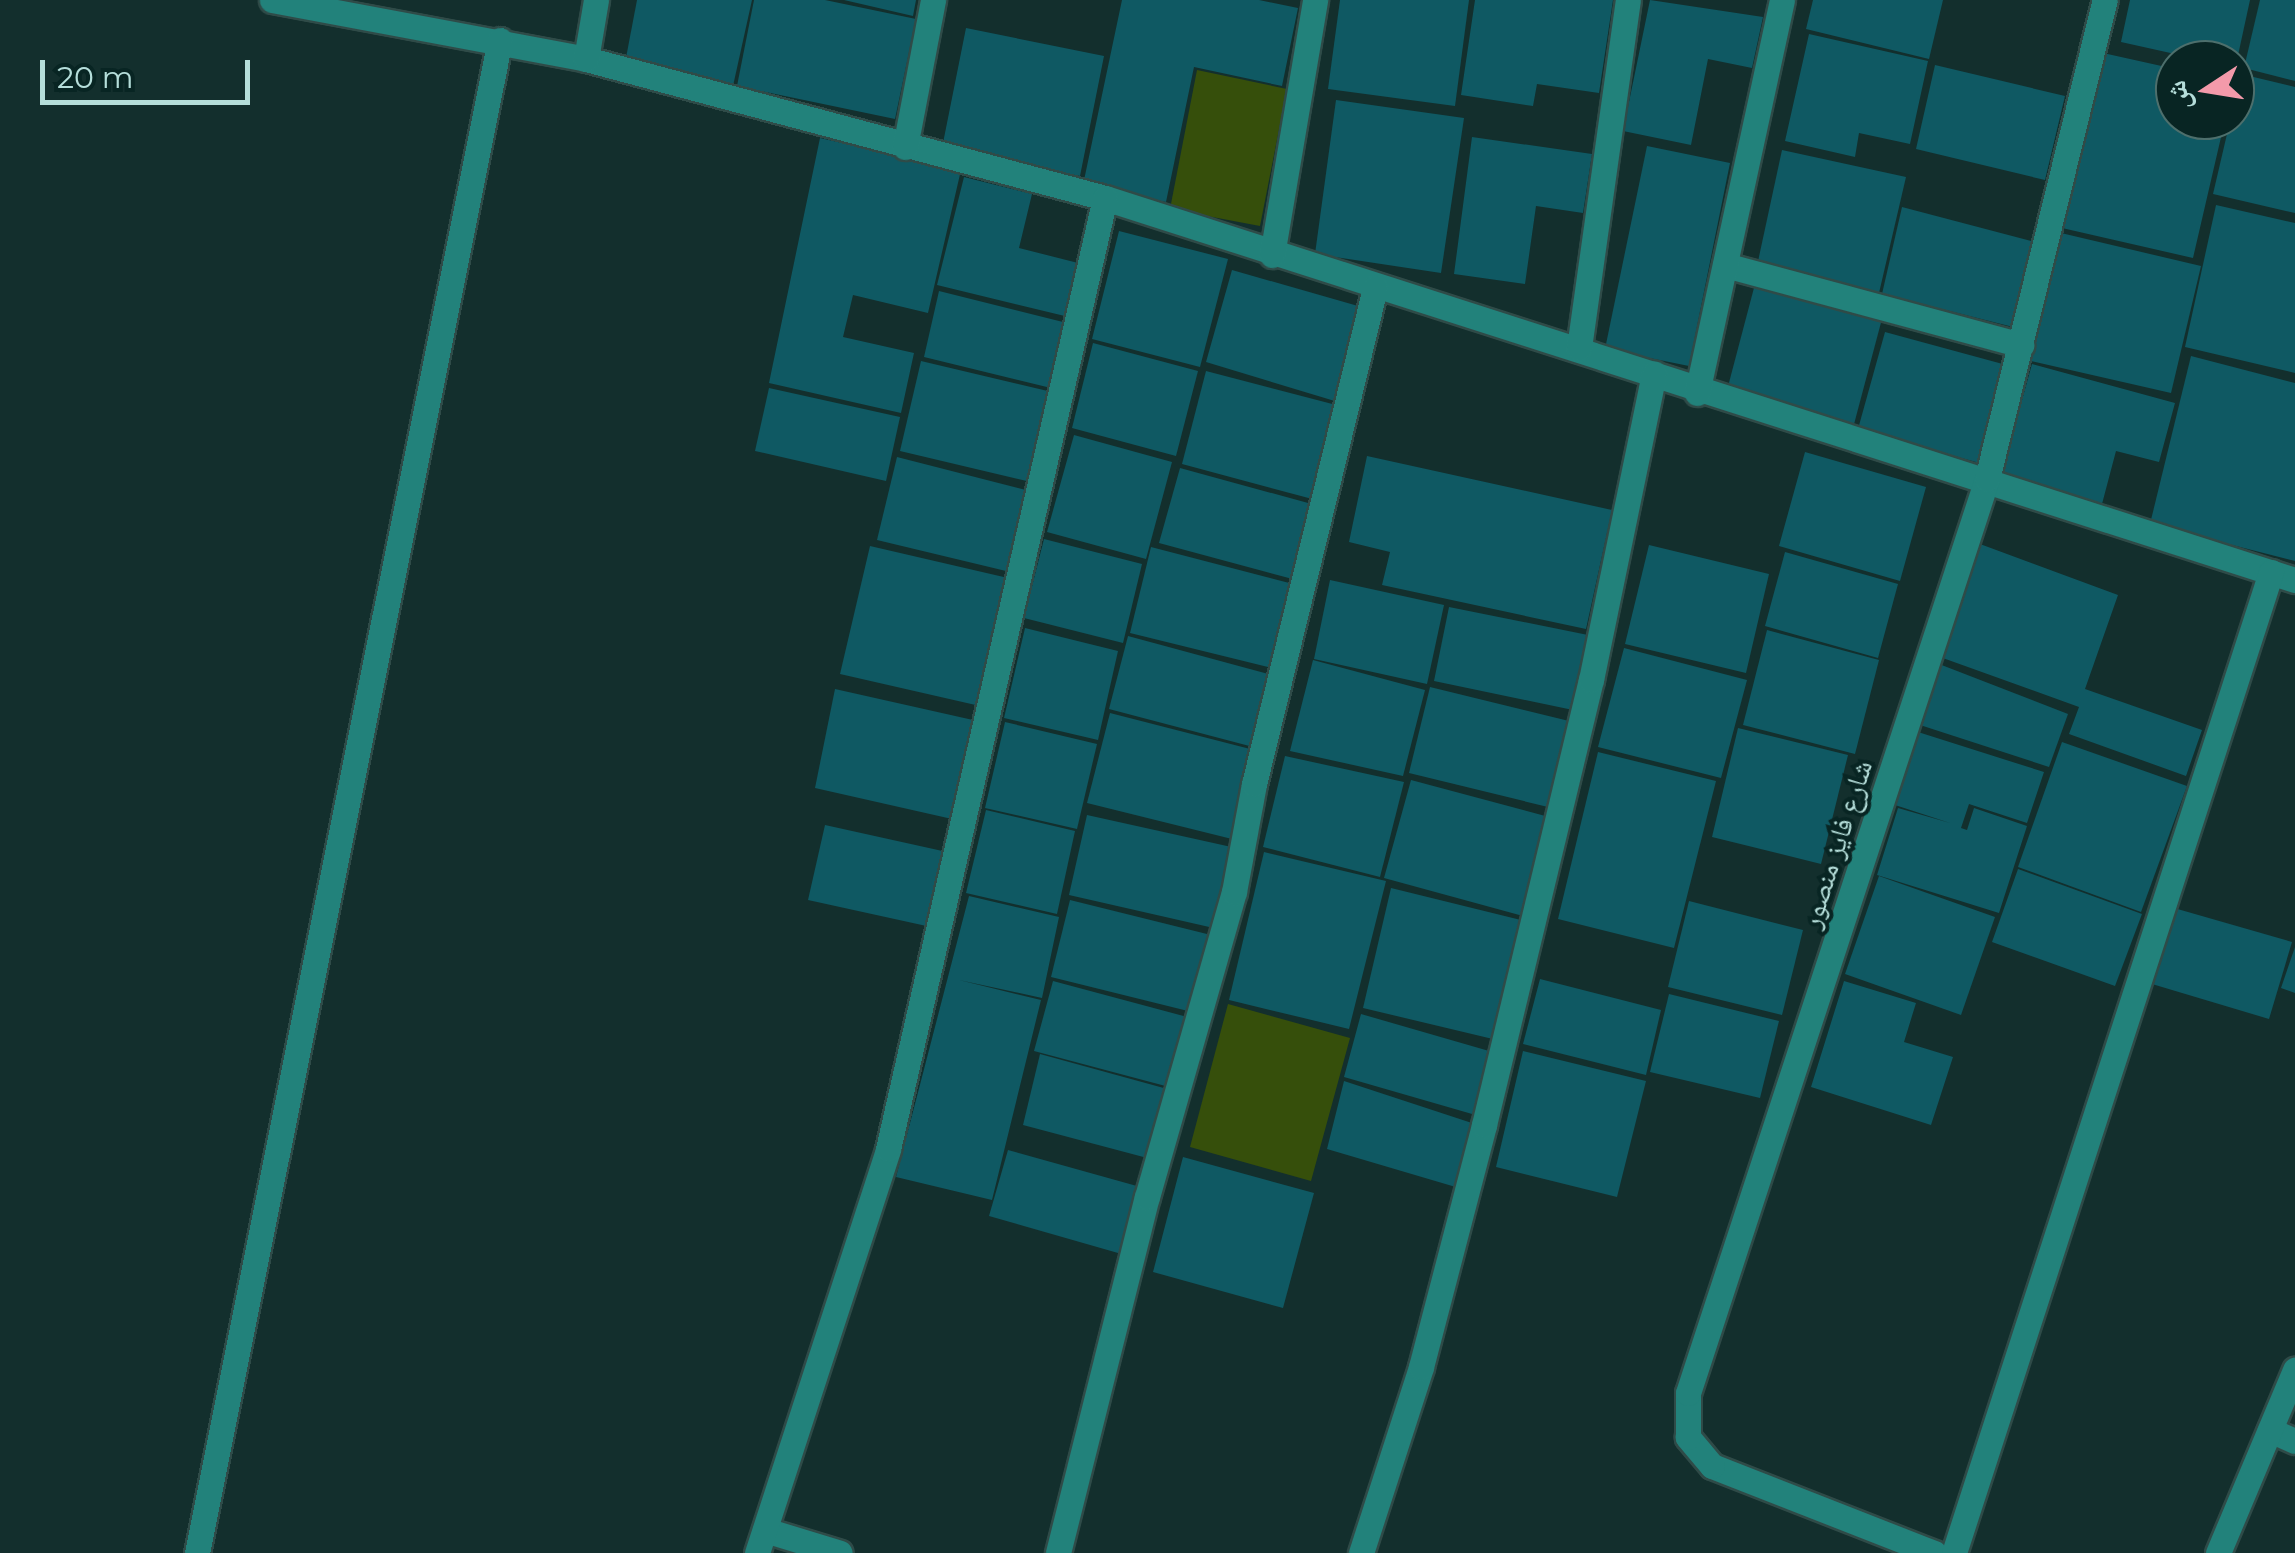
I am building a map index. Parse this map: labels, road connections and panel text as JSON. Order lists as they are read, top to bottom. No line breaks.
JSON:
{"streets":{"street":["شارع فايز منصور"]},"scale_bar":"20 m","north":"left"}
